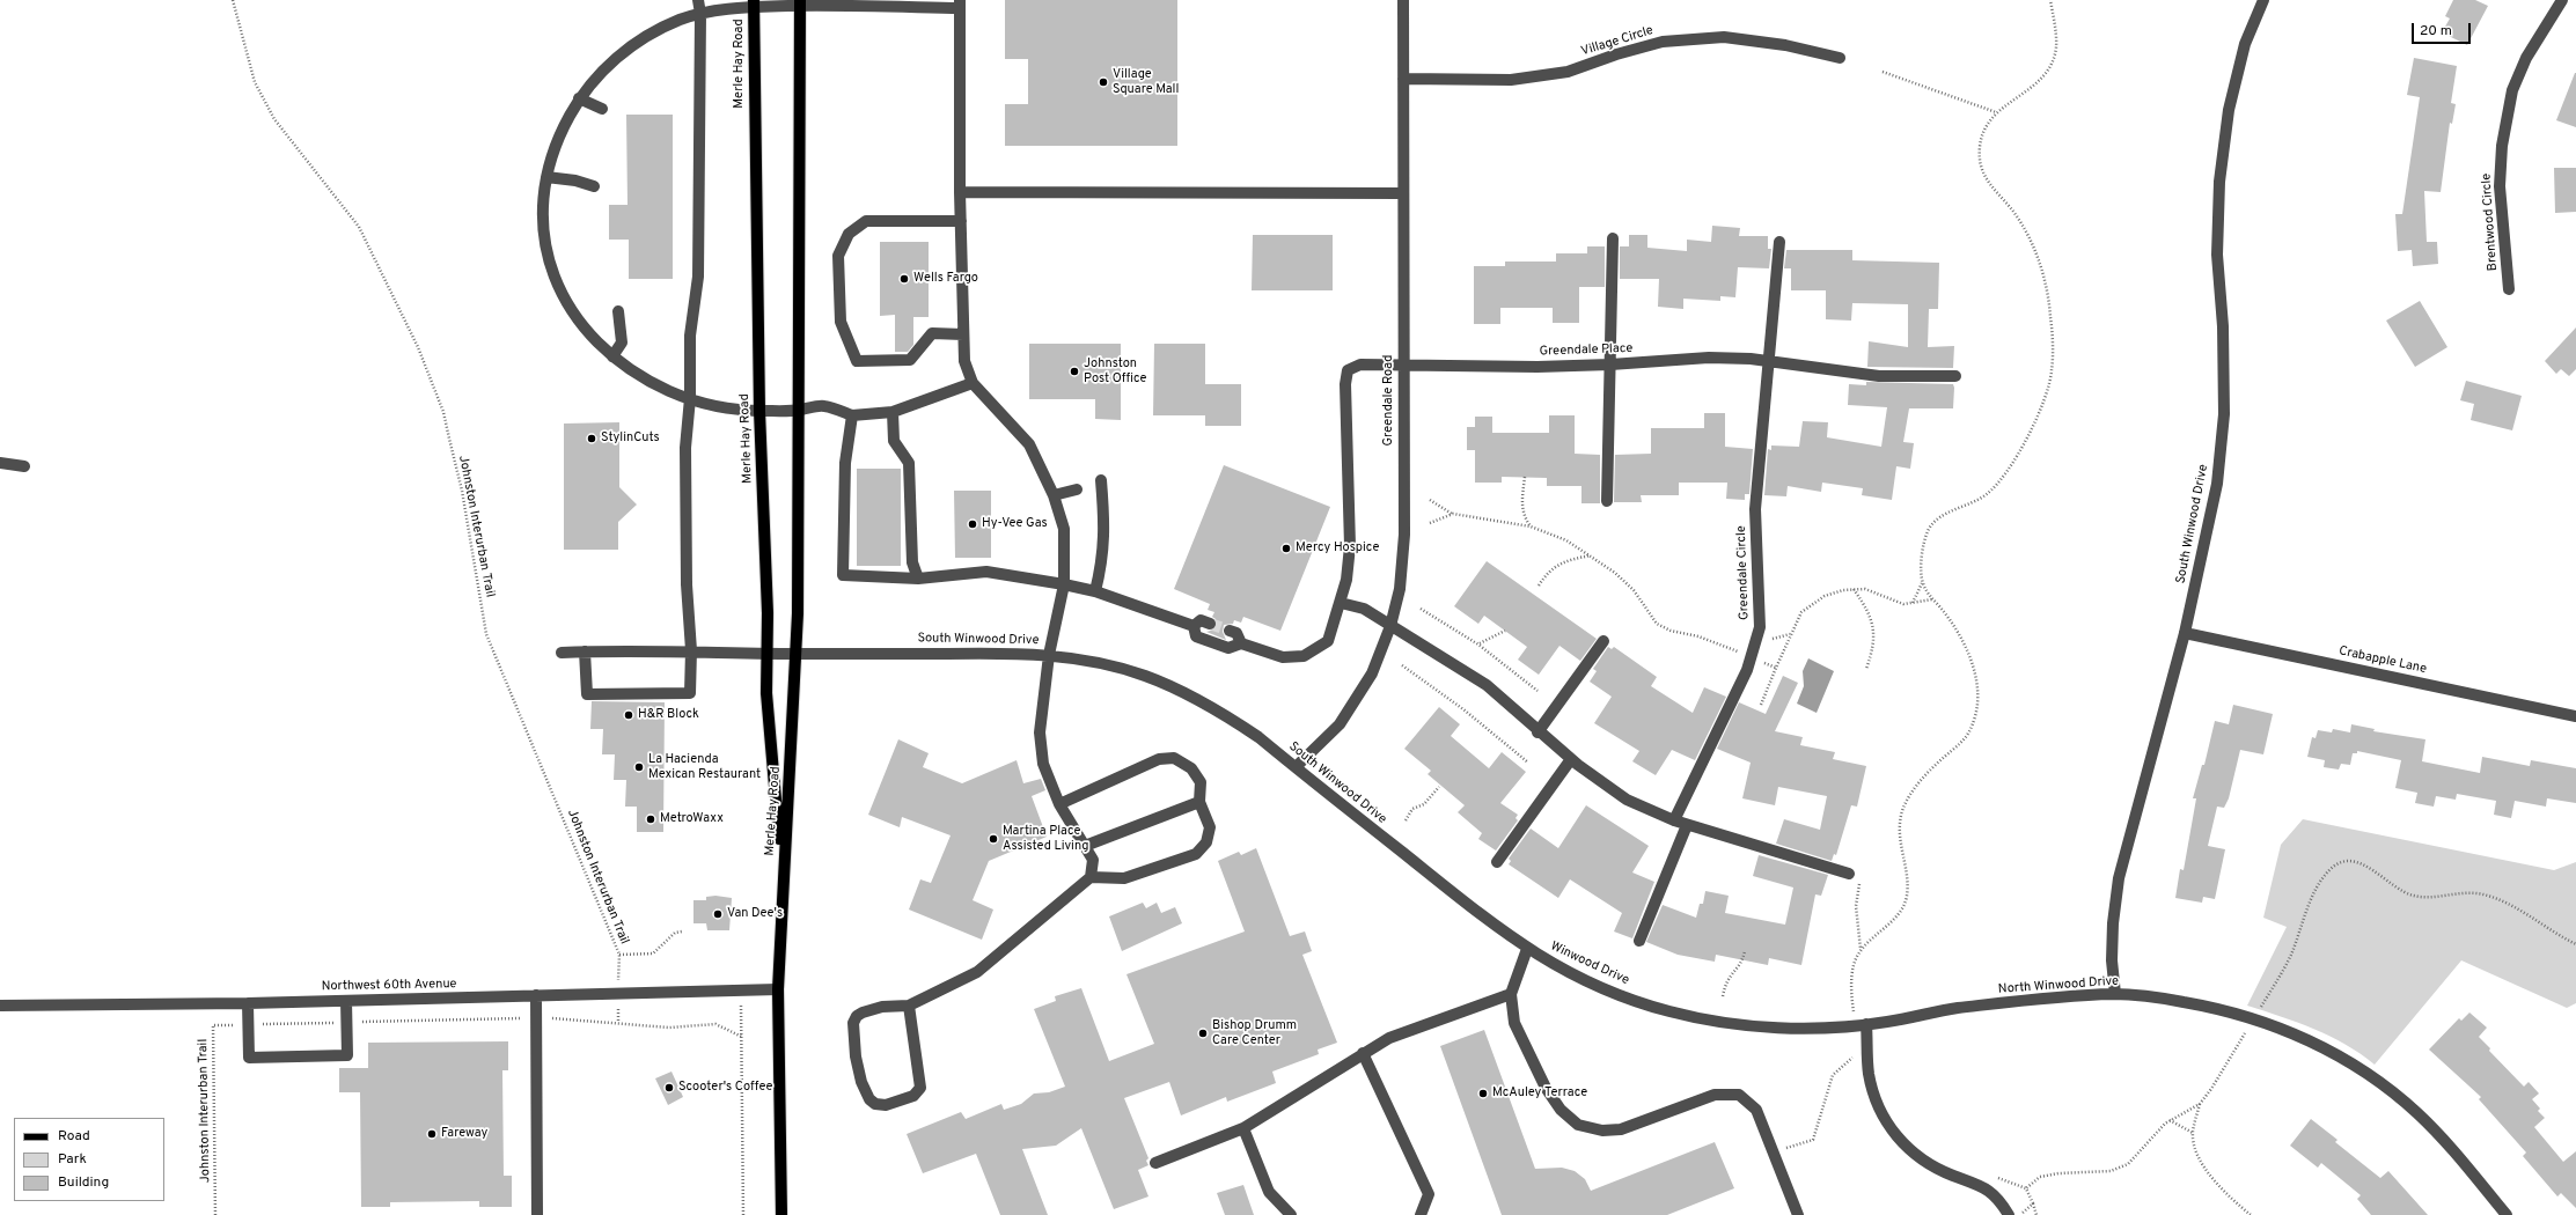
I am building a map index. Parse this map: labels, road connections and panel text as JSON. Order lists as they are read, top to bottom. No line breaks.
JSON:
{"streets":{"main road":["Merle Hay Road"],"street":["Village Circle","Brentwood Circle","Greendale Place","Greendale Road","South Winwood Drive","Greendale Circle","Crabapple Lane","Winwood Drive","Northwest 60th Avenue","North Winwood Drive"],"path":["Johnston Interurban Trail"]},"crossings":[["Village Circle","Greendale Road"],["Merle Hay Road","South Winwood Drive"],["Merle Hay Road","Northwest 60th Avenue"],["Greendale Place","Greendale Road"],["Greendale Place","Greendale Circle"],["Greendale Road","South Winwood Drive"],["South Winwood Drive","Crabapple Lane"],["South Winwood Drive","Winwood Drive"],["South Winwood Drive","North Winwood Drive"],["Johnston Interurban Trail","Northwest 60th Avenue"],["Winwood Drive","North Winwood Drive"]],"places":["Village Square Mall","Wells Fargo","Johnston Post Office","StylinCuts","Hy-Vee Gas","Mercy Hospice","H&R Block","La Hacienda Mexican Restaurant","MetroWaxx","Martina Place Assisted Living","Van Dee's","Bishop Drumm Care Center","Scooter's Coffee","McAuley Terrace","Fareway"],"legend":["Road","Park","Building"],"scale_bar":"20 m"}
